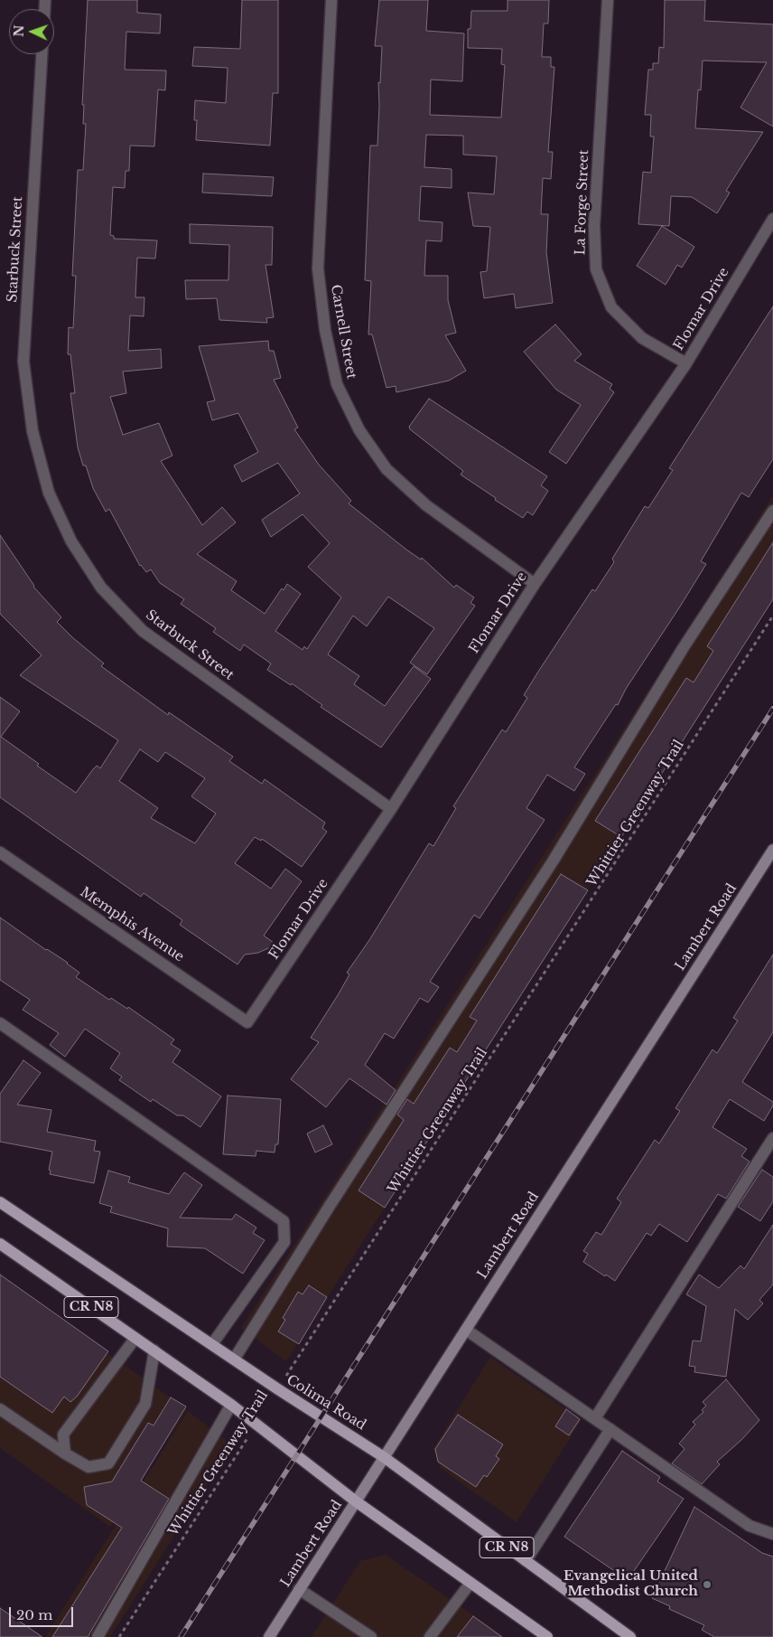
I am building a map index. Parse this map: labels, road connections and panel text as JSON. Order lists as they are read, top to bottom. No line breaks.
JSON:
{"streets":{"main road":["Lambert Road","CR N8","Colima Road"],"street":["La Forge Street","Starbuck Street","Flomar Drive","Carnell Street","Memphis Avenue"],"path":["Whittier Greenway Trail"]},"crossings":[["La Forge Street","Flomar Drive"],["Starbuck Street","Flomar Drive"],["Flomar Drive","Carnell Street"],["Flomar Drive","Memphis Avenue"],["Whittier Greenway Trail","CR N8"],["Whittier Greenway Trail","Colima Road"],["Lambert Road","CR N8"],["Lambert Road","Colima Road"]],"places":["Evangelical United Methodist Church"],"scale_bar":"20 m","north":"left"}
